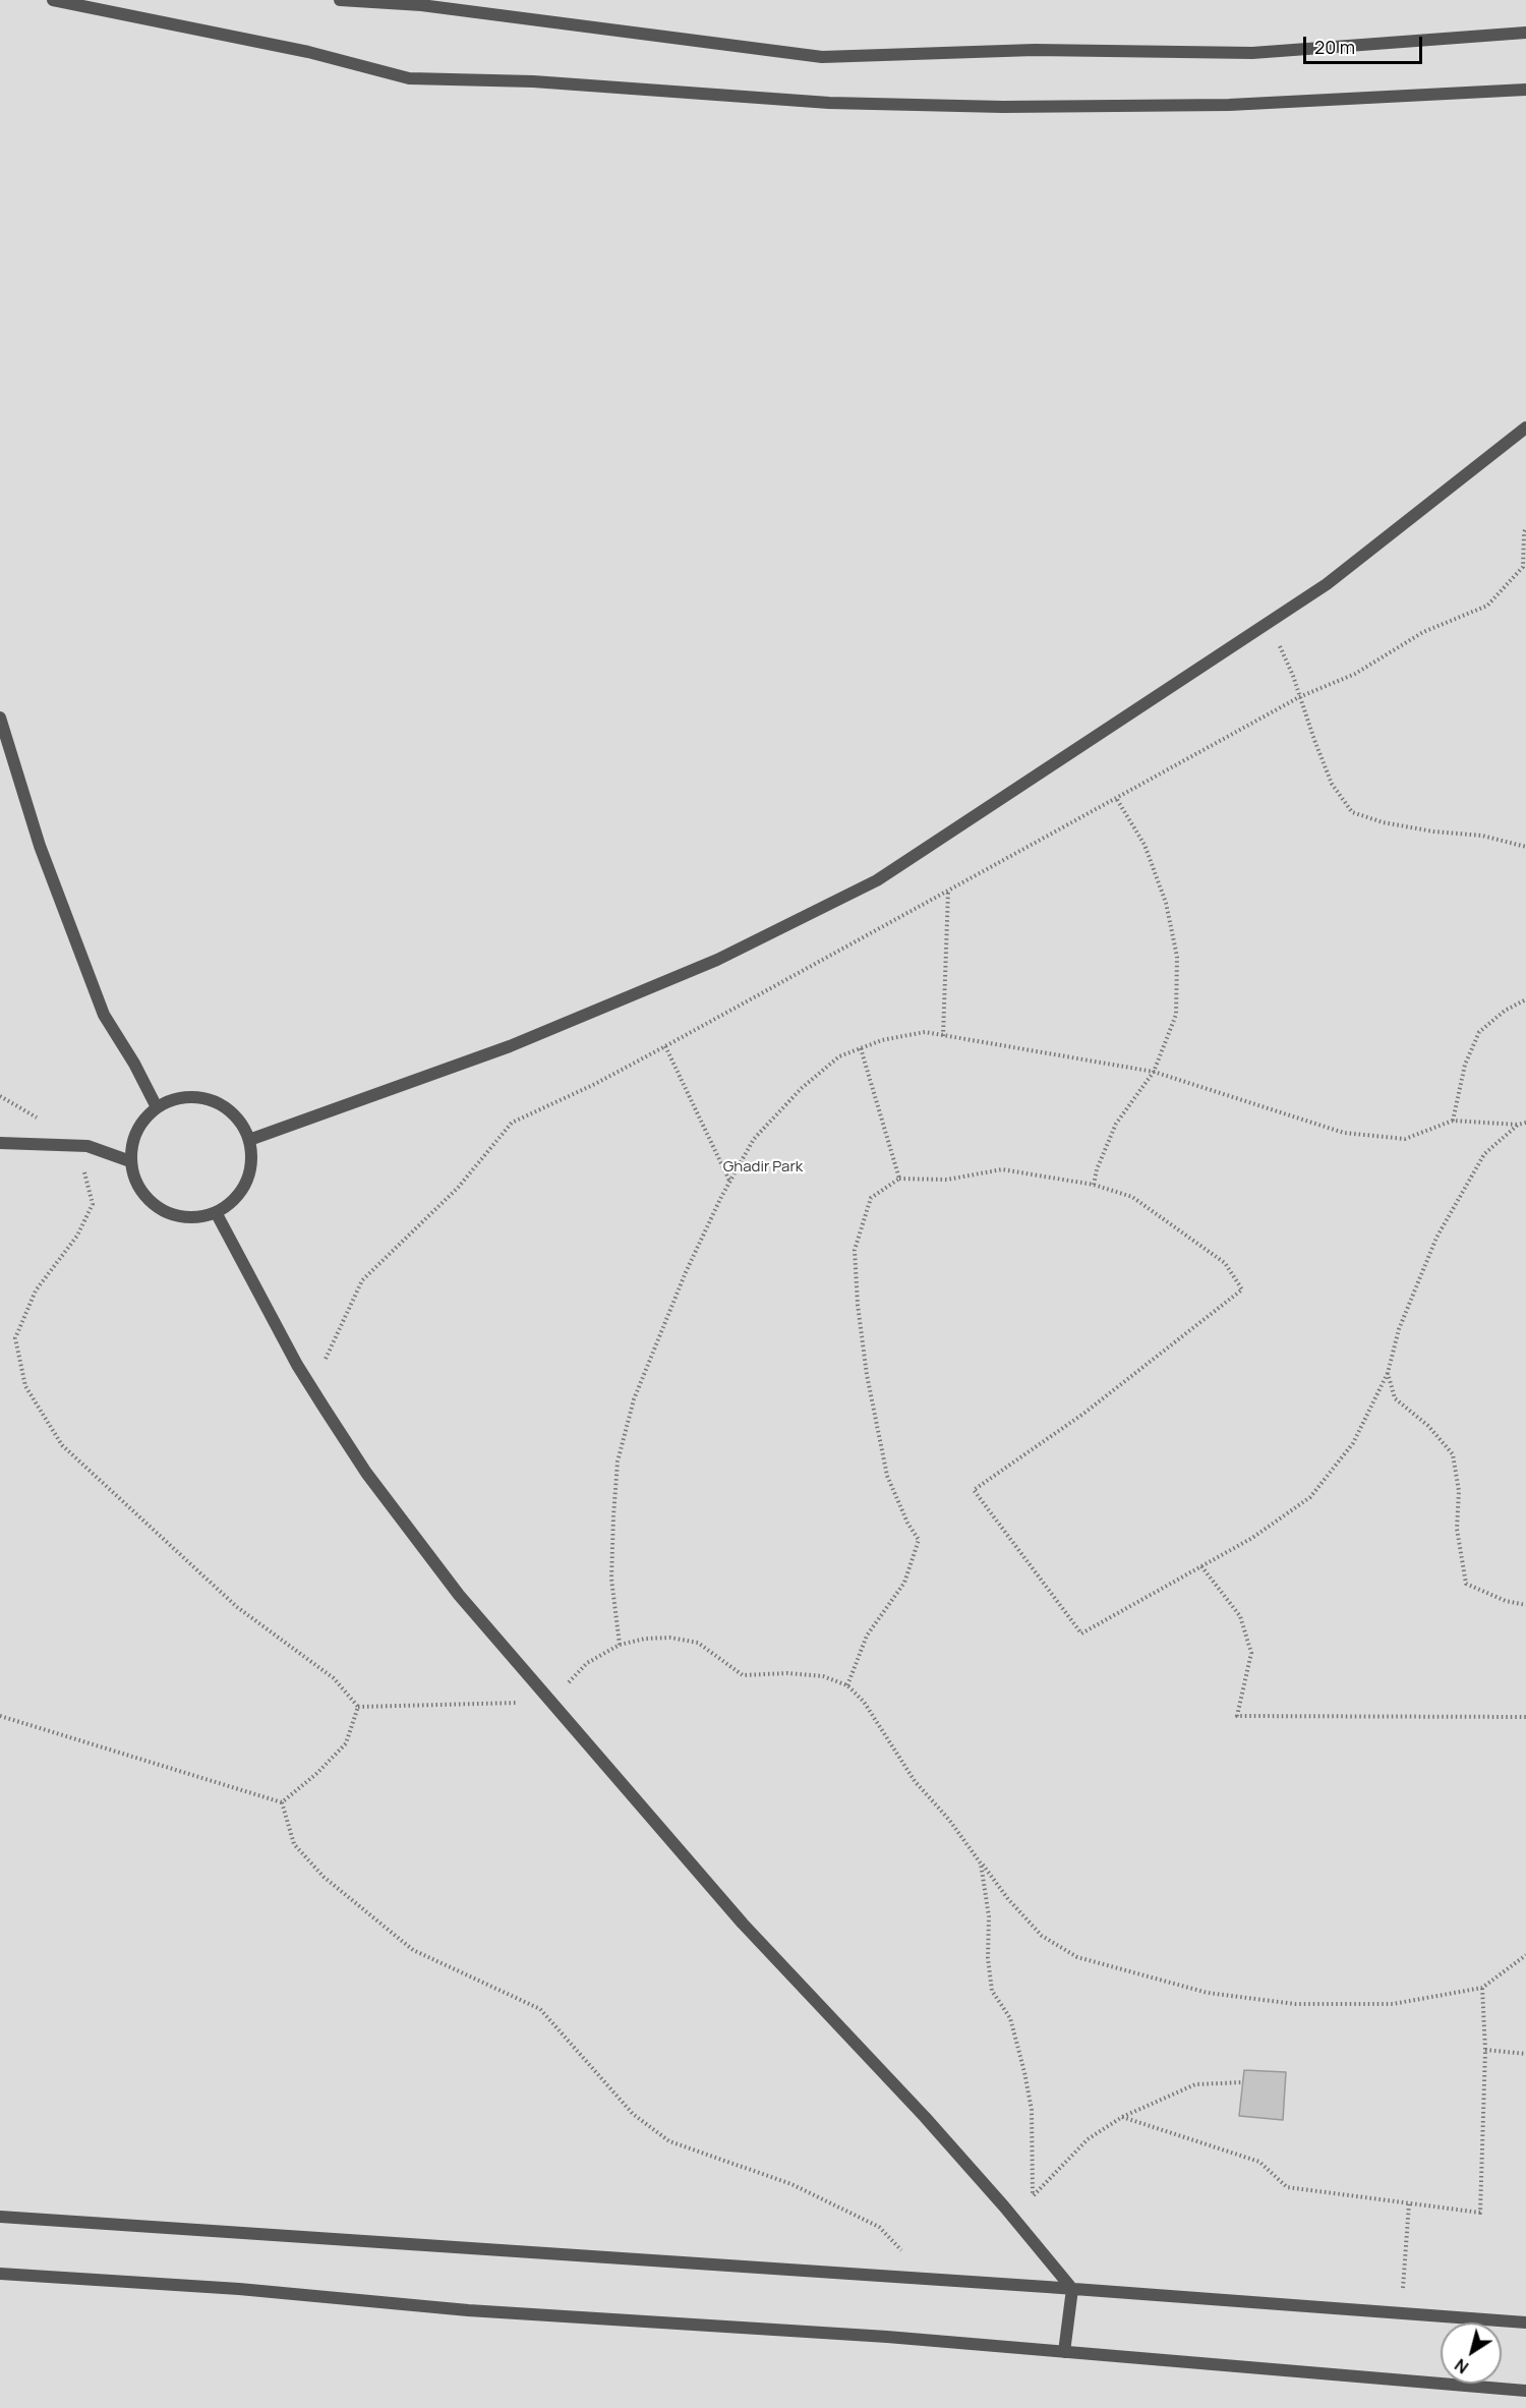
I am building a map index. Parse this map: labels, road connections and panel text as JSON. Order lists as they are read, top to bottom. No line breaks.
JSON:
{"parks":["Ghadir Park"],"scale_bar":"20 m","north":"bottom left"}
